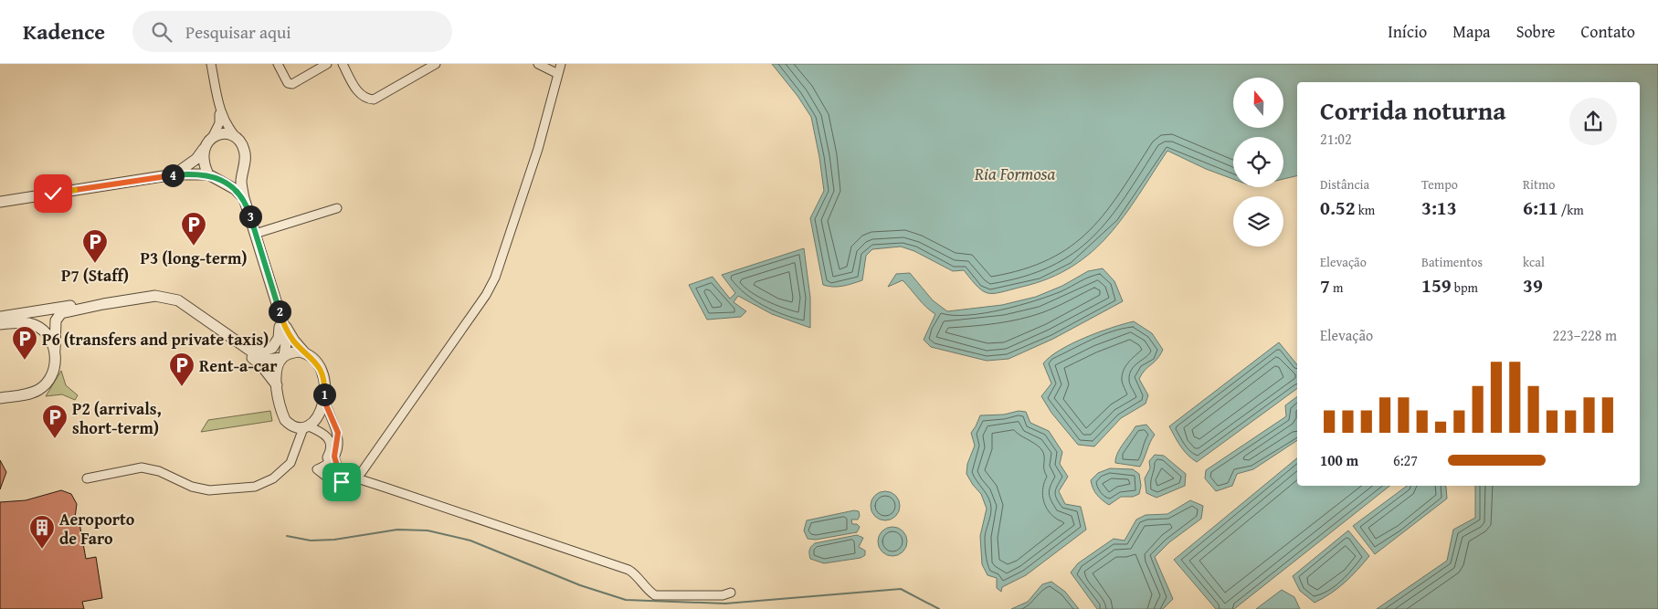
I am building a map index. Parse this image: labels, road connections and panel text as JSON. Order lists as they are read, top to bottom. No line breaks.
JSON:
{"water":["Ria Formosa"],"places":{"parking":["P3 (long-term)","P7 (Staff)","P6 (transfers and private taxis)","Rent-a-car","P2 (arrivals, short-term)"],"building":["Aeroporto de Faro"]},"north":"top","page":{"header":"Kadence","search":"Pesquisar aqui","nav":["Início","Mapa","Sobre","Contato"],"heading":["Corrida noturna","21:02"],"stats":[["Distância","0.52 km"],["Tempo","3:13"],["Ritmo","6:11 /km"],["Elevação","7 m"],["Batimentos","159 bpm"],["kcal","39"]],"pins":["4","3","2","1"],"chart":["Elevação","223–228 m"],"list":[{"name":"100 m","note":"6:27"}]}}
